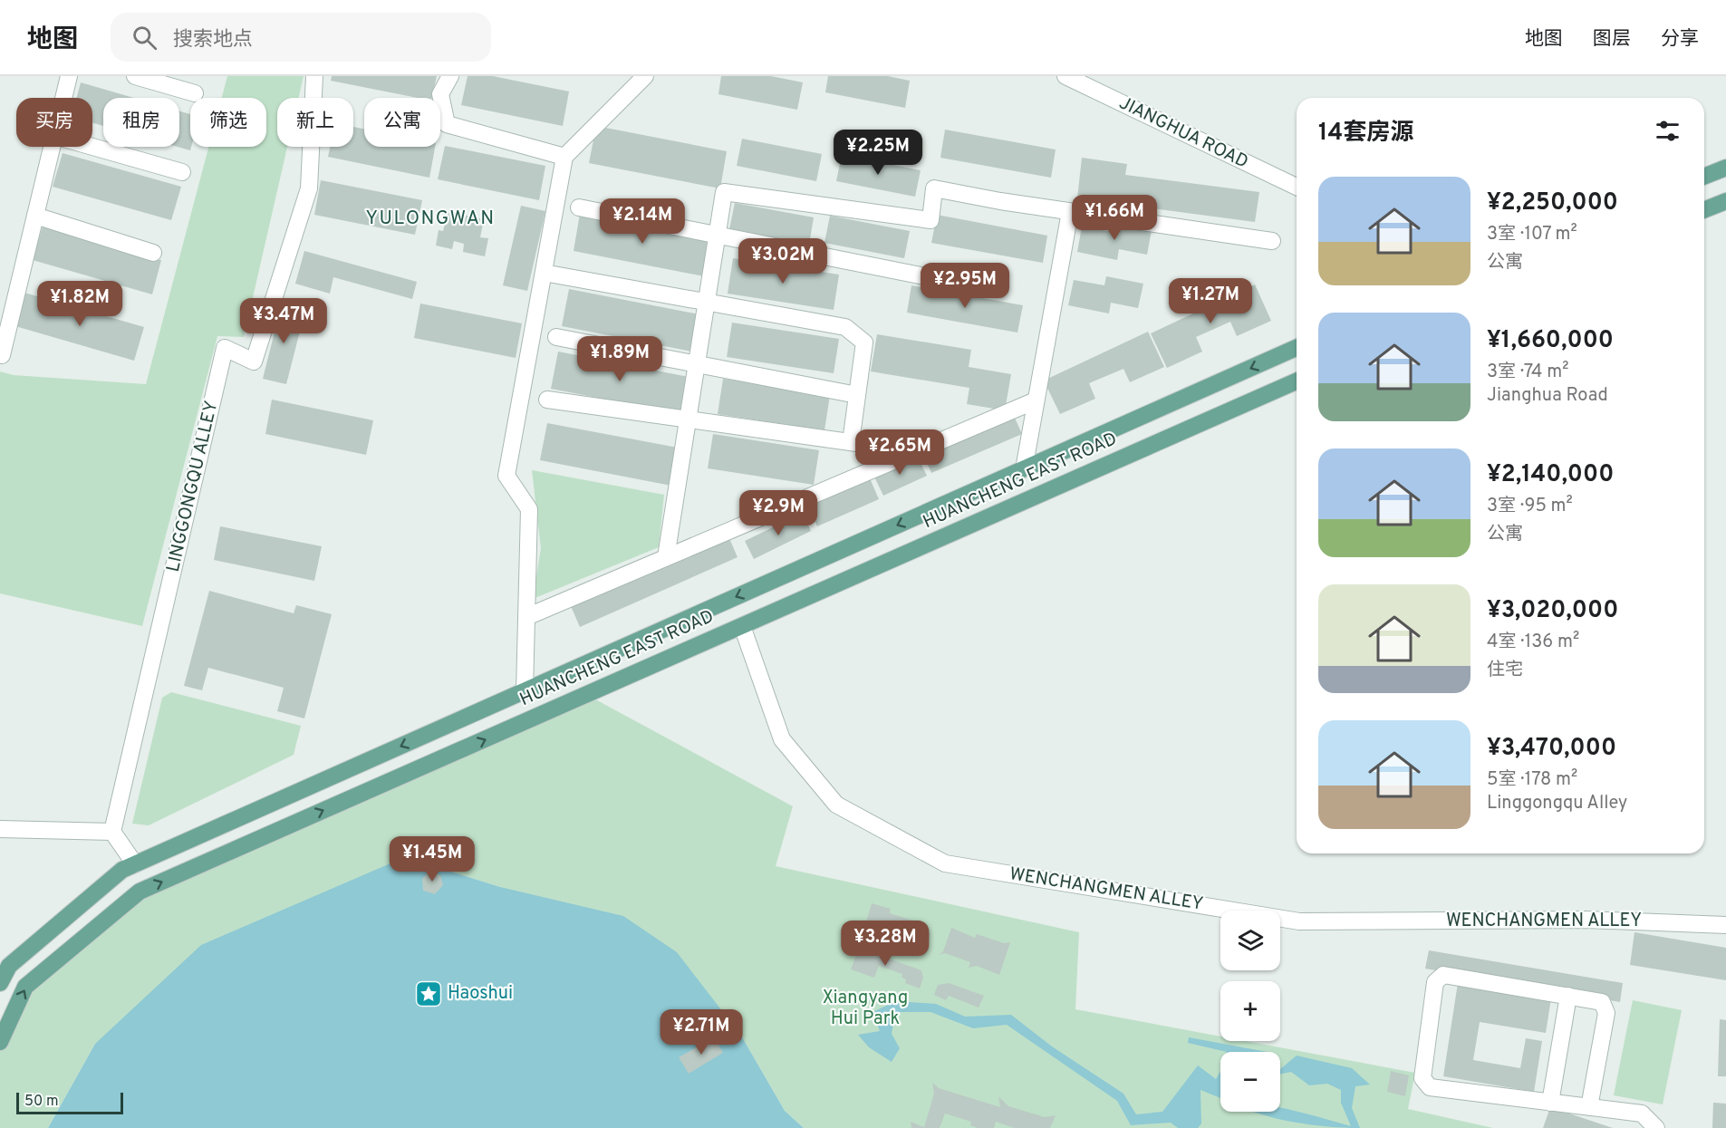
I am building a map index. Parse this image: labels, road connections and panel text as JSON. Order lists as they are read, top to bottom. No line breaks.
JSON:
{"streets":{"main road":["HUANCHENG EAST ROAD"],"street":["JIANGHUA ROAD","LINGGONGQU ALLEY","WENCHANGMEN ALLEY"]},"crossings":[["HUANCHENG EAST ROAD","WENCHANGMEN ALLEY"]],"districts":["YULONGWAN"],"parks":["Xiangyang Hui Park"],"places":{"place":["Haoshui"]},"scale_bar":"50 m","page":{"header":"地图","search":"搜索地点","nav":["地图","图层","分享"],"chip":["买房","租房","筛选","新上","公寓"],"heading":"14套房源","price":["¥2.25M","¥1.66M","¥2.14M","¥3.02M","¥2.95M","¥1.27M","¥1.82M","¥3.47M","¥1.89M","¥2.65M","¥2.9M","¥1.45M","¥3.28M","¥2.71M"],"list":[{"name":"¥2,250,000","note":"3室 · 107 m² · 公寓"},{"name":"¥1,660,000","note":"3室 · 74 m² · Jianghua Road"},{"name":"¥2,140,000","note":"3室 · 95 m² · 公寓"},{"name":"¥3,020,000","note":"4室 · 136 m² · 住宅"},{"name":"¥3,470,000","note":"5室 · 178 m² · Linggongqu Alley"}],"map_buttons":["+","−"],"scale":"50 m"}}
